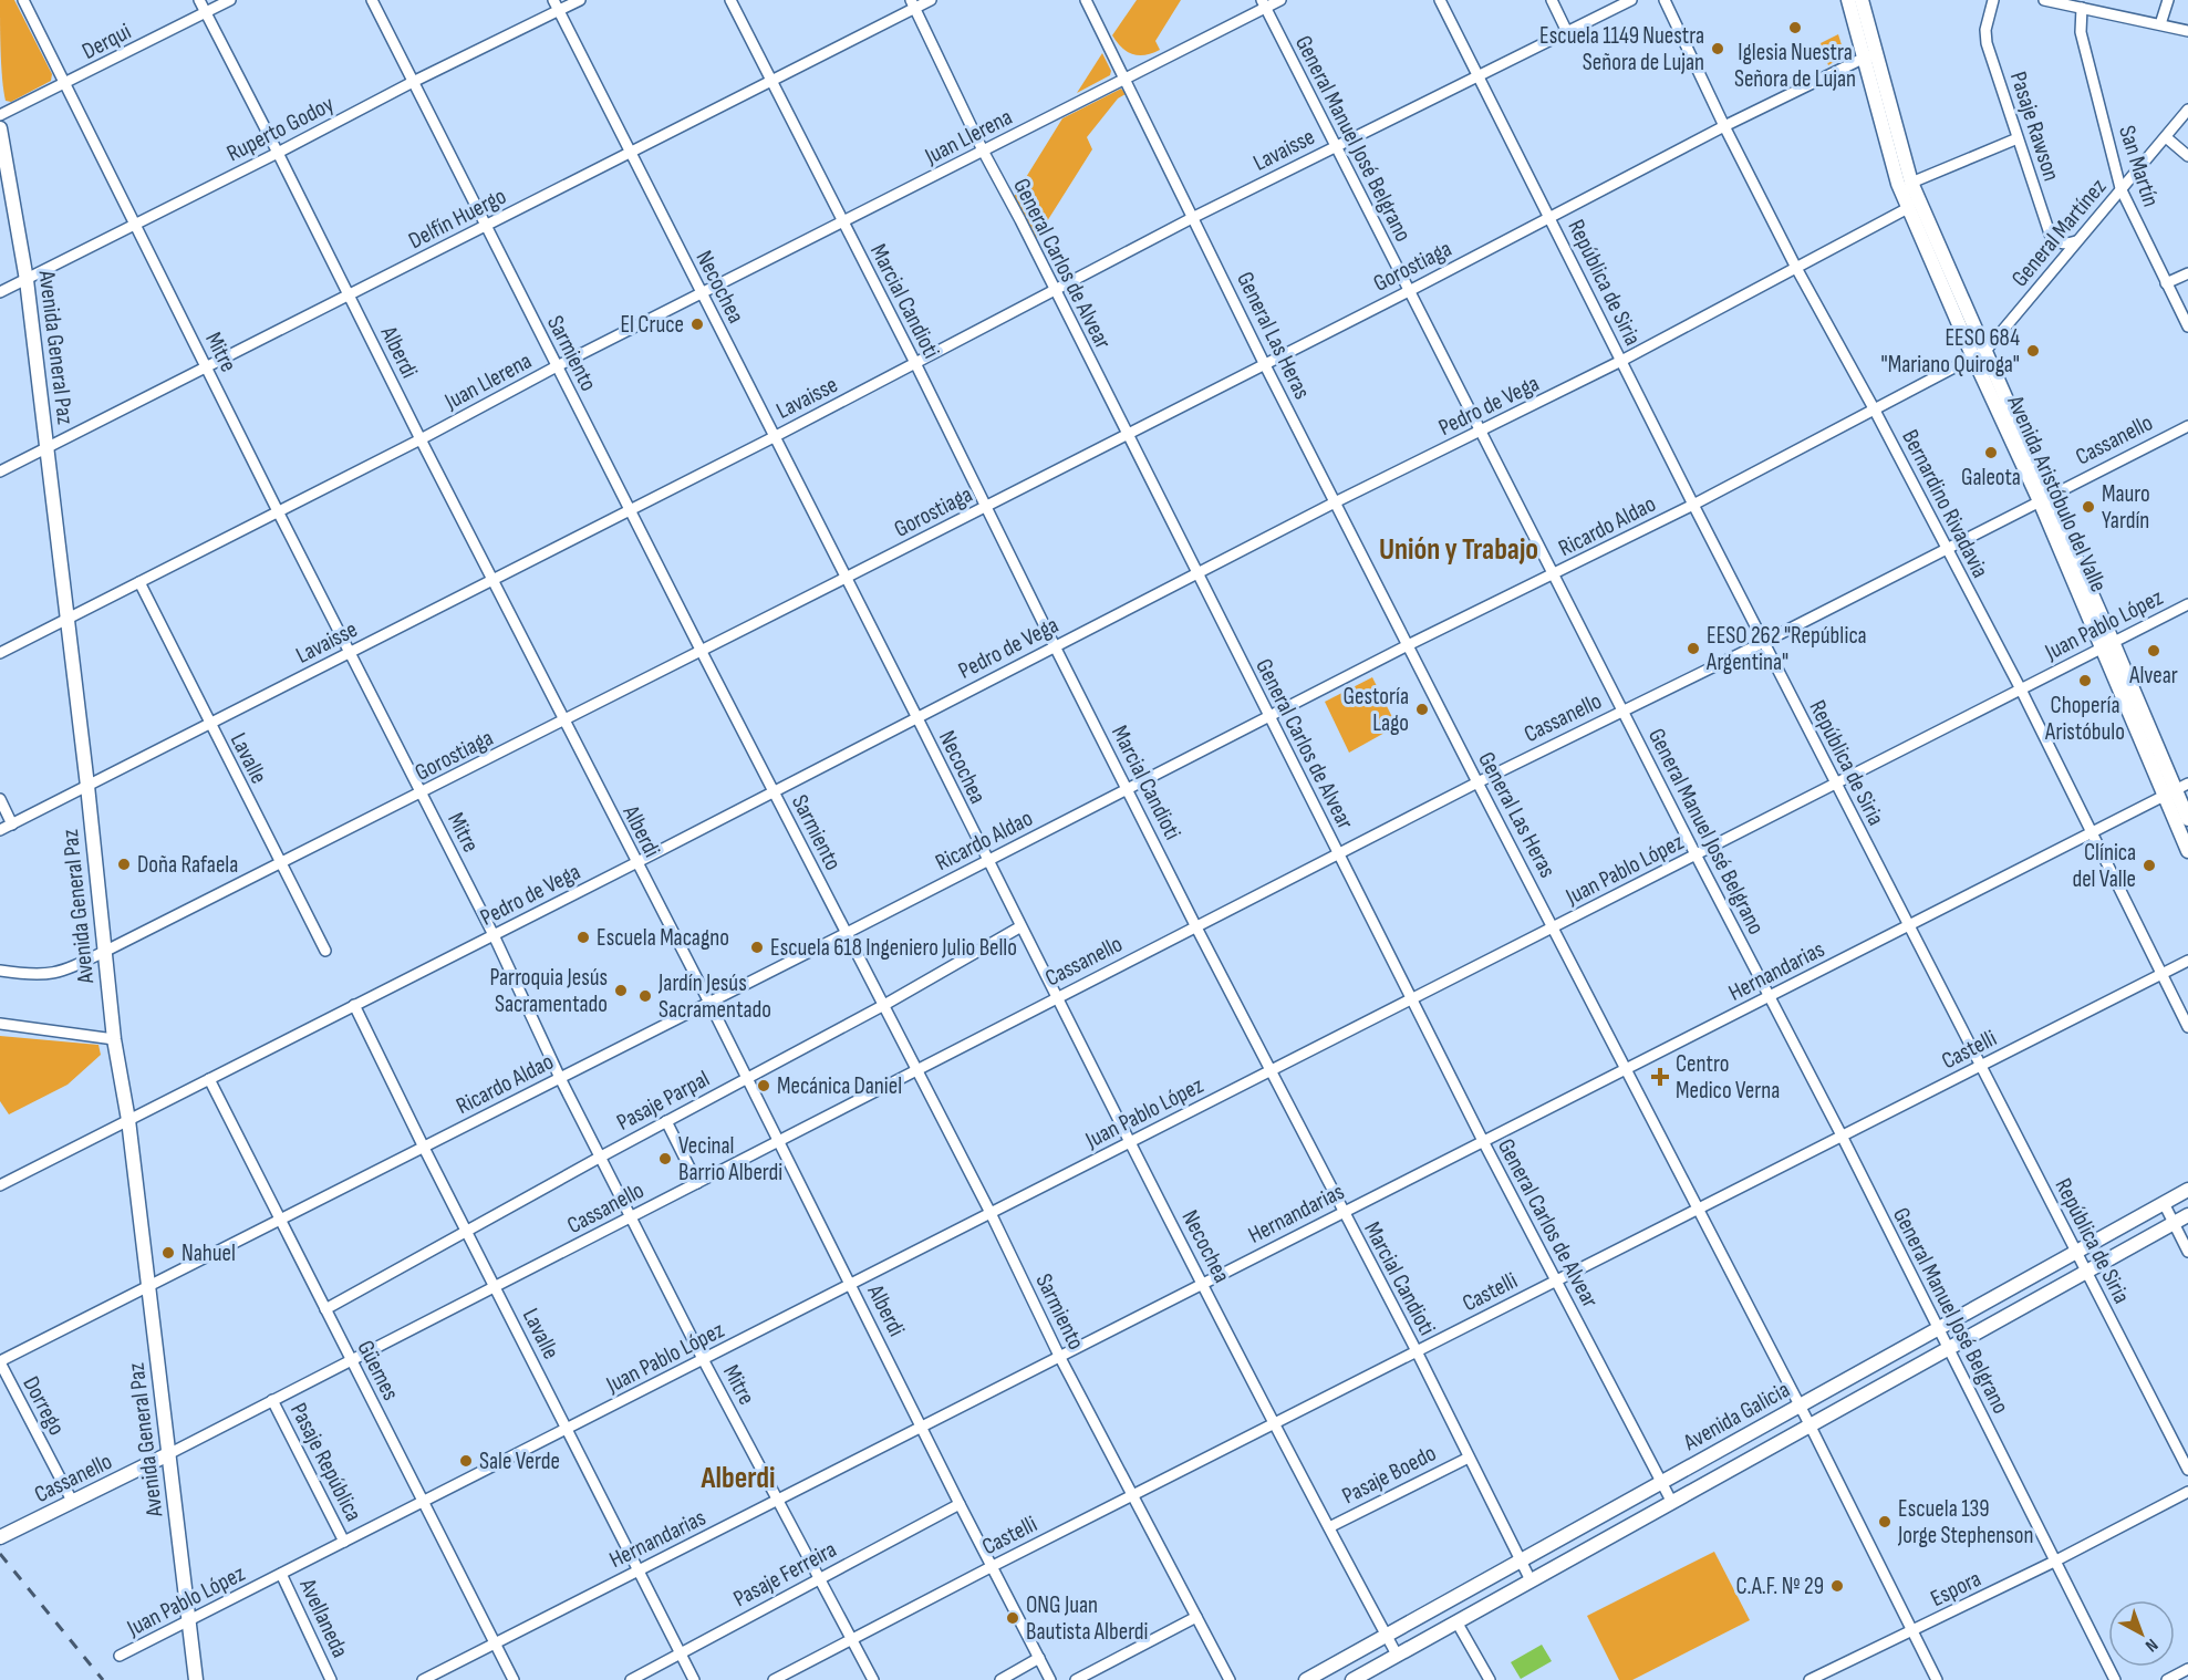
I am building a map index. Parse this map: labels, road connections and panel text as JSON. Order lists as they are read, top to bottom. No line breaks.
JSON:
{"streets":{"main road":["Avenida General Paz","Cassanello","Avenida Aristóbulo del Valle","Avenida Galicia"],"street":["Derqui","Pasaje Rawson","Ruperto Godoy","Juan Llerena","General Manuel José Belgrano","Lavaisse","San Martín","Delfín Huergo","General Martínez","General Carlos de Alvear","Gorostiaga","República de Siria","Necochea","Marcial Candioti","General Las Heras","Mitre","Alberdi","Sarmiento","Pedro de Vega","Bernardino Rivadavia","Ricardo Aldao","Juan Pablo López","Lavalle","Hernandarias","Castelli","Pasaje Parpal","Güemes","Dorrego","Pasaje República","Pasaje Boedo","Pasaje Ferreira","Espora","Avellaneda"]},"crossings":[["Derqui","Mitre"],["Derqui","Alberdi"],["Pasaje Rawson","General Martínez"],["Ruperto Godoy","Necochea"],["Ruperto Godoy","Avenida General Paz"],["Ruperto Godoy","Mitre"],["Ruperto Godoy","Alberdi"],["Ruperto Godoy","Sarmiento"],["Juan Llerena","General Manuel José Belgrano"],["Juan Llerena","General Carlos de Alvear"],["Juan Llerena","Necochea"],["Juan Llerena","Marcial Candioti"],["Juan Llerena","General Las Heras"],["Juan Llerena","Avenida General Paz"],["Juan Llerena","Mitre"],["Juan Llerena","Alberdi"],["Juan Llerena","Sarmiento"],["Juan Llerena","Lavalle"],["General Manuel José Belgrano","Lavaisse"],["General Manuel José Belgrano","Gorostiaga"],["General Manuel José Belgrano","Pedro de Vega"],["General Manuel José Belgrano","Cassanello"],["General Manuel José Belgrano","Ricardo Aldao"],["General Manuel José Belgrano","Juan Pablo López"],["General Manuel José Belgrano","Hernandarias"],["General Manuel José Belgrano","Castelli"],["General Manuel José Belgrano","Avenida Galicia"],["General Manuel José Belgrano","Espora"],["Lavaisse","General Carlos de Alvear"],["Lavaisse","República de Siria"],["Lavaisse","Necochea"],["Lavaisse","Marcial Candioti"],["Lavaisse","General Las Heras"],["Lavaisse","Avenida General Paz"],["Lavaisse","Mitre"],["Lavaisse","Alberdi"],["Lavaisse","Sarmiento"],["Lavaisse","Lavalle"],["San Martín","General Martínez"],["Delfín Huergo","General Carlos de Alvear"],["Delfín Huergo","Necochea"],["Delfín Huergo","Marcial Candioti"],["Delfín Huergo","Avenida General Paz"],["Delfín Huergo","Mitre"],["Delfín Huergo","Alberdi"],["Delfín Huergo","Sarmiento"],["General Martínez","Avenida Aristóbulo del Valle"],["General Martínez","Ricardo Aldao"],["General Carlos de Alvear","Gorostiaga"],["General Carlos de Alvear","Pedro de Vega"],["General Carlos de Alvear","Cassanello"],["General Carlos de Alvear","Ricardo Aldao"],["General Carlos de Alvear","Juan Pablo López"],["General Carlos de Alvear","Hernandarias"],["General Carlos de Alvear","Castelli"],["General Carlos de Alvear","Avenida Galicia"],["Gorostiaga","República de Siria"],["Gorostiaga","Necochea"],["Gorostiaga","Marcial Candioti"],["Gorostiaga","General Las Heras"],["Gorostiaga","Avenida General Paz"],["Gorostiaga","Mitre"],["Gorostiaga","Alberdi"],["Gorostiaga","Sarmiento"],["Gorostiaga","Avenida Aristóbulo del Valle"],["Gorostiaga","Bernardino Rivadavia"],["Gorostiaga","Lavalle"],["República de Siria","Pedro de Vega"],["República de Siria","Cassanello"],["República de Siria","Ricardo Aldao"],["República de Siria","Juan Pablo López"],["República de Siria","Hernandarias"],["República de Siria","Castelli"],["República de Siria","Avenida Galicia"],["Necochea","Pedro de Vega"],["Necochea","Cassanello"],["Necochea","Ricardo Aldao"],["Necochea","Juan Pablo López"],["Necochea","Hernandarias"],["Necochea","Castelli"],["Necochea","Pasaje Parpal"],["Necochea","Avenida Galicia"],["Necochea","Pasaje Boedo"],["Marcial Candioti","Pedro de Vega"],["Marcial Candioti","Cassanello"],["Marcial Candioti","Ricardo Aldao"],["Marcial Candioti","Juan Pablo López"],["Marcial Candioti","Hernandarias"],["Marcial Candioti","Castelli"],["Marcial Candioti","Avenida Galicia"],["Marcial Candioti","Pasaje Boedo"],["General Las Heras","Pedro de Vega"],["General Las Heras","Cassanello"],["General Las Heras","Ricardo Aldao"],["General Las Heras","Juan Pablo López"],["General Las Heras","Hernandarias"],["General Las Heras","Castelli"],["General Las Heras","Avenida Galicia"],["General Las Heras","Espora"],["Avenida General Paz","Pedro de Vega"],["Avenida General Paz","Cassanello"],["Avenida General Paz","Ricardo Aldao"],["Avenida General Paz","Juan Pablo López"],["Mitre","Pedro de Vega"],["Mitre","Cassanello"],["Mitre","Ricardo Aldao"],["Mitre","Juan Pablo López"],["Mitre","Hernandarias"],["Mitre","Castelli"],["Mitre","Pasaje Parpal"],["Mitre","Pasaje Ferreira"],["Alberdi","Pedro de Vega"],["Alberdi","Cassanello"],["Alberdi","Ricardo Aldao"],["Alberdi","Juan Pablo López"],["Alberdi","Hernandarias"],["Alberdi","Castelli"],["Alberdi","Pasaje Parpal"],["Alberdi","Pasaje Ferreira"],["Sarmiento","Pedro de Vega"],["Sarmiento","Cassanello"],["Sarmiento","Ricardo Aldao"],["Sarmiento","Juan Pablo López"],["Sarmiento","Hernandarias"],["Sarmiento","Castelli"],["Sarmiento","Pasaje Parpal"],["Pedro de Vega","Avenida Aristóbulo del Valle"],["Pedro de Vega","Bernardino Rivadavia"],["Pedro de Vega","Lavalle"],["Pedro de Vega","Güemes"],["Cassanello","Avenida Aristóbulo del Valle"],["Cassanello","Bernardino Rivadavia"],["Cassanello","Lavalle"],["Cassanello","Güemes"],["Cassanello","Dorrego"],["Cassanello","Pasaje República"],["Avenida Aristóbulo del Valle","Ricardo Aldao"],["Avenida Aristóbulo del Valle","Juan Pablo López"],["Avenida Aristóbulo del Valle","Hernandarias"],["Bernardino Rivadavia","Ricardo Aldao"],["Bernardino Rivadavia","Juan Pablo López"],["Bernardino Rivadavia","Hernandarias"],["Bernardino Rivadavia","Castelli"],["Ricardo Aldao","Lavalle"],["Ricardo Aldao","Güemes"],["Ricardo Aldao","Dorrego"],["Juan Pablo López","Lavalle"],["Juan Pablo López","Güemes"],["Juan Pablo López","Pasaje República"],["Juan Pablo López","Avellaneda"],["Lavalle","Hernandarias"],["Lavalle","Pasaje Parpal"],["Lavalle","Pasaje Ferreira"],["Hernandarias","Güemes"],["Pasaje Parpal","Güemes"]],"districts":["Unión y Trabajo","Alberdi"],"places":{"other":["Iglesia Nuestra Señora de Lujan","Escuela 1149 Nuestra Señora de Lujan","El Cruce","EESO 684 \"Mariano Quiroga\"","Galeota","Mauro Yardín","EESO 262 \"República Argentina\"","Alvear","Chopería Aristóbulo","Gestoría Lago","Doña Rafaela","Clínica del Valle","Escuela Macagno","Escuela 618 Ingeniero Julio Bello","Parroquia Jesús Sacramentado","Jardín Jesús Sacramentado","Mecánica Daniel","Vecinal Barrio Alberdi","Nahuel","Sale Verde","Escuela 139 Jorge Stephenson","C.A.F. Nº 29","ONG Juan Bautista Alberdi"],"health":["Centro Medico Verna"]},"north":"bottom right"}
